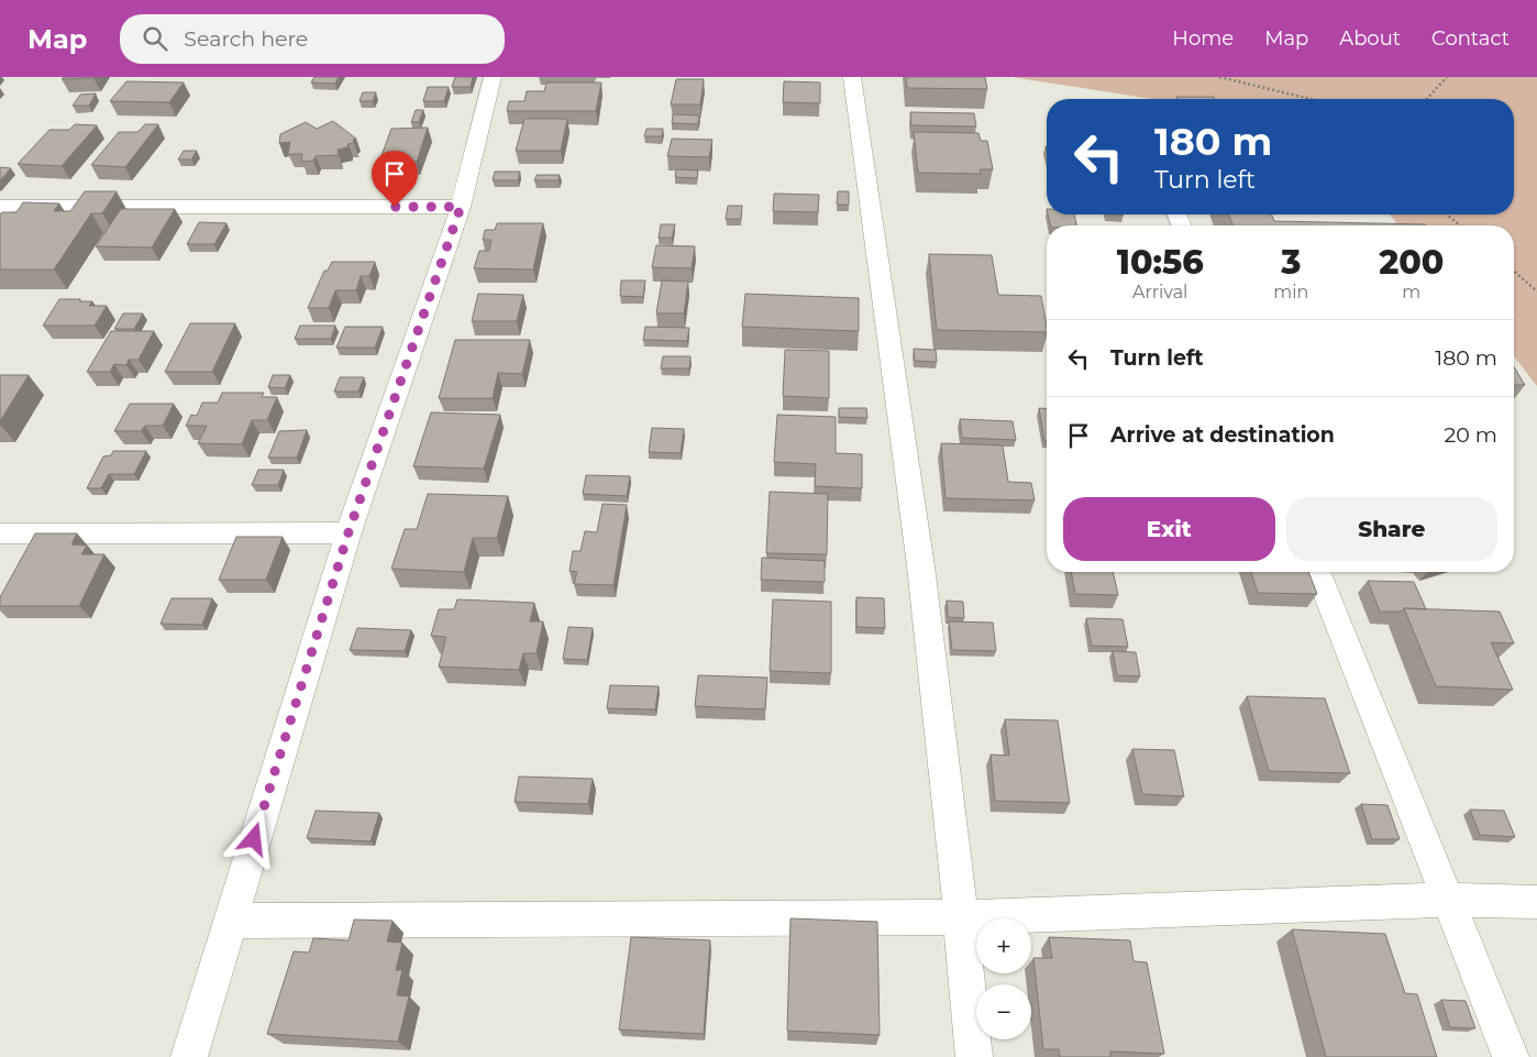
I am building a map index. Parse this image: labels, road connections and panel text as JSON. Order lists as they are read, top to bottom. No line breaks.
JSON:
{"page":{"header":"Map","search":"Search here","nav":["Home","Map","About","Contact"],"turn":["180 m","Turn left"],"eta":["10:56","Arrival","3","min","200","m"],"list":[{"name":"Turn left","value":"180 m"},{"name":"Arrive at destination","value":"20 m"}],"buttons":["Exit","Share"],"map_buttons":["+","−"]}}
